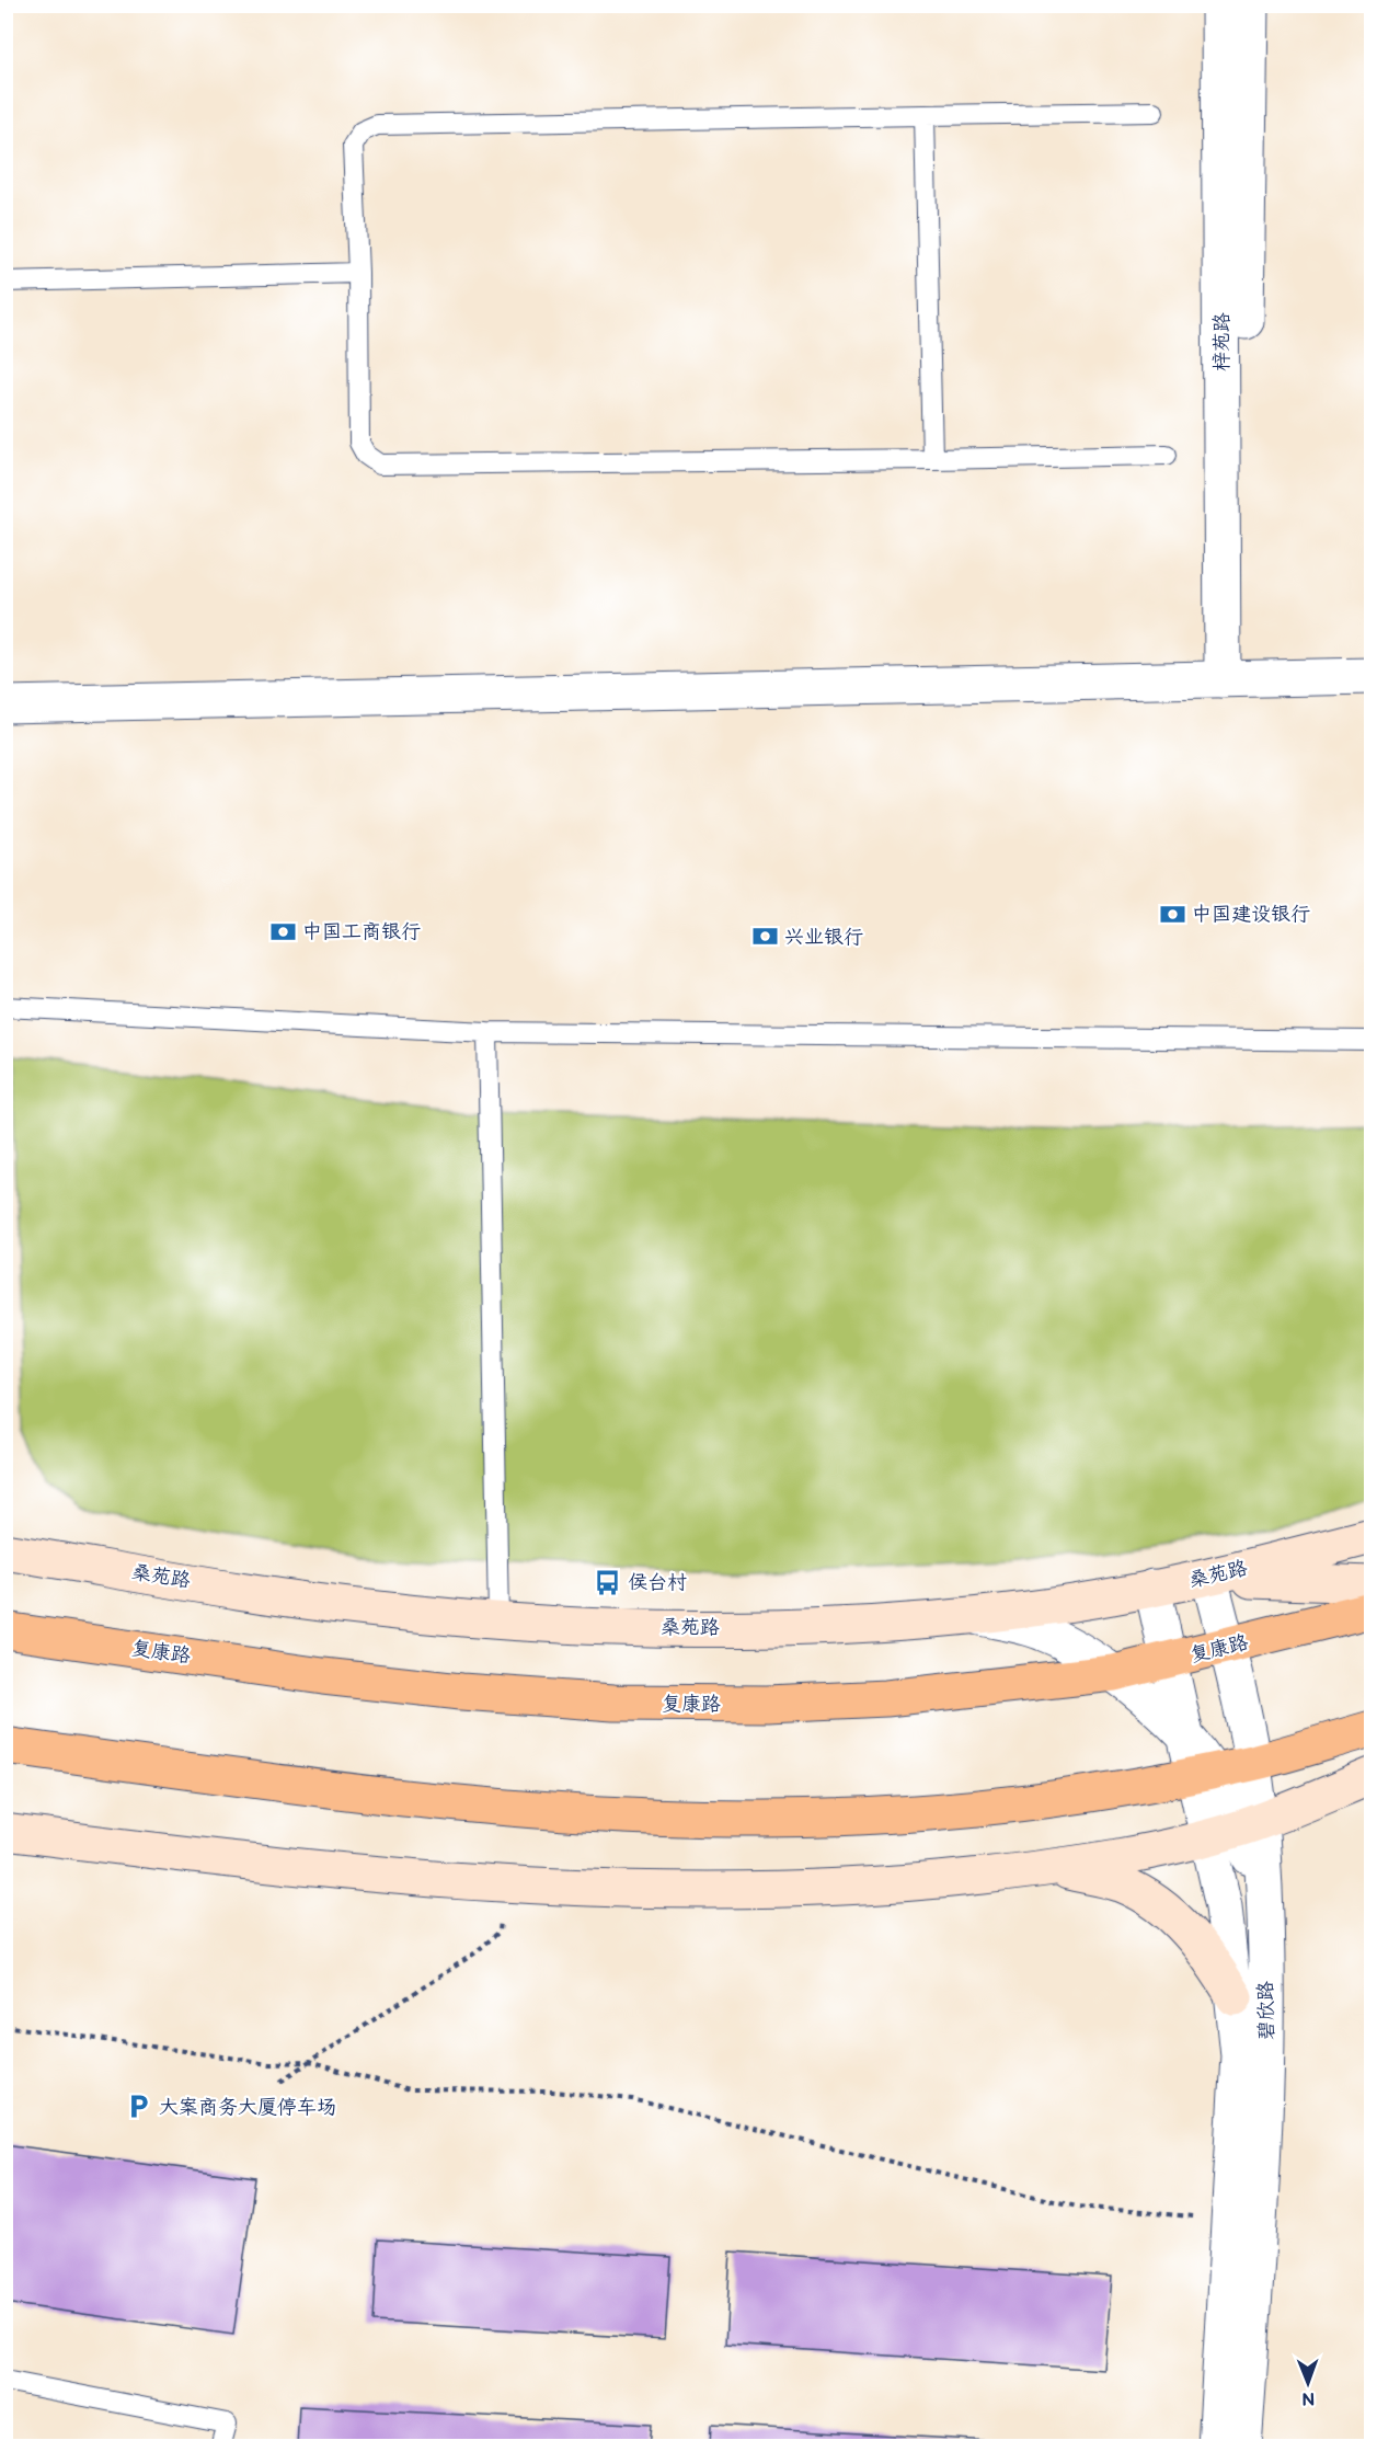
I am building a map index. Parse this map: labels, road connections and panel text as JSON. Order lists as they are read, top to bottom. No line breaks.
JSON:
{"streets":{"highway":["复康路"],"main road":["桑苑路"],"street":["梓苑路","碧欣路"]},"crossings":[["桑苑路","碧欣路"],["复康路","碧欣路"]],"places":{"bank":["中国建设银行","中国工商银行","兴业银行"],"bus stop":["侯台村"],"parking":["大案商务大厦停车场"]},"north":"bottom"}
